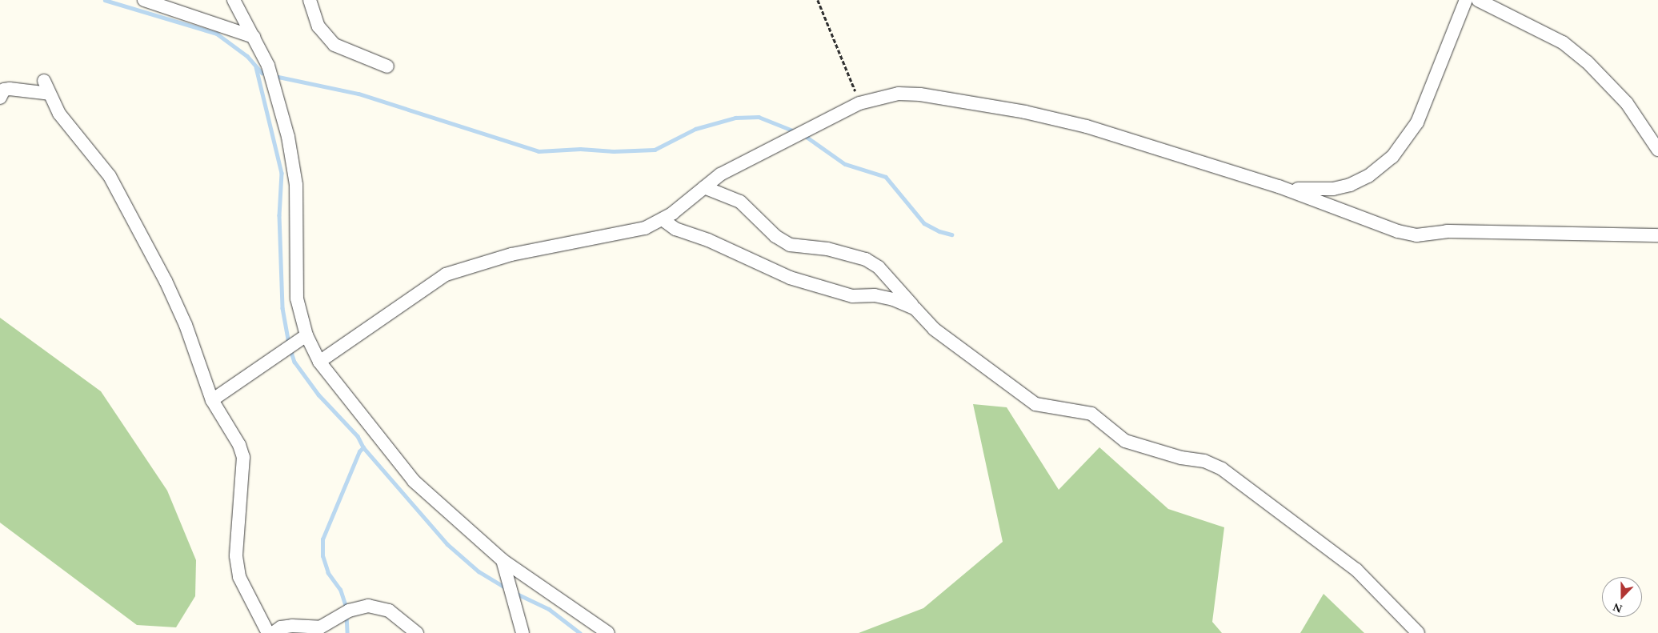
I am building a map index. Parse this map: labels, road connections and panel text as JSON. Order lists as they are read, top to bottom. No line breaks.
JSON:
{"north":"bottom"}
